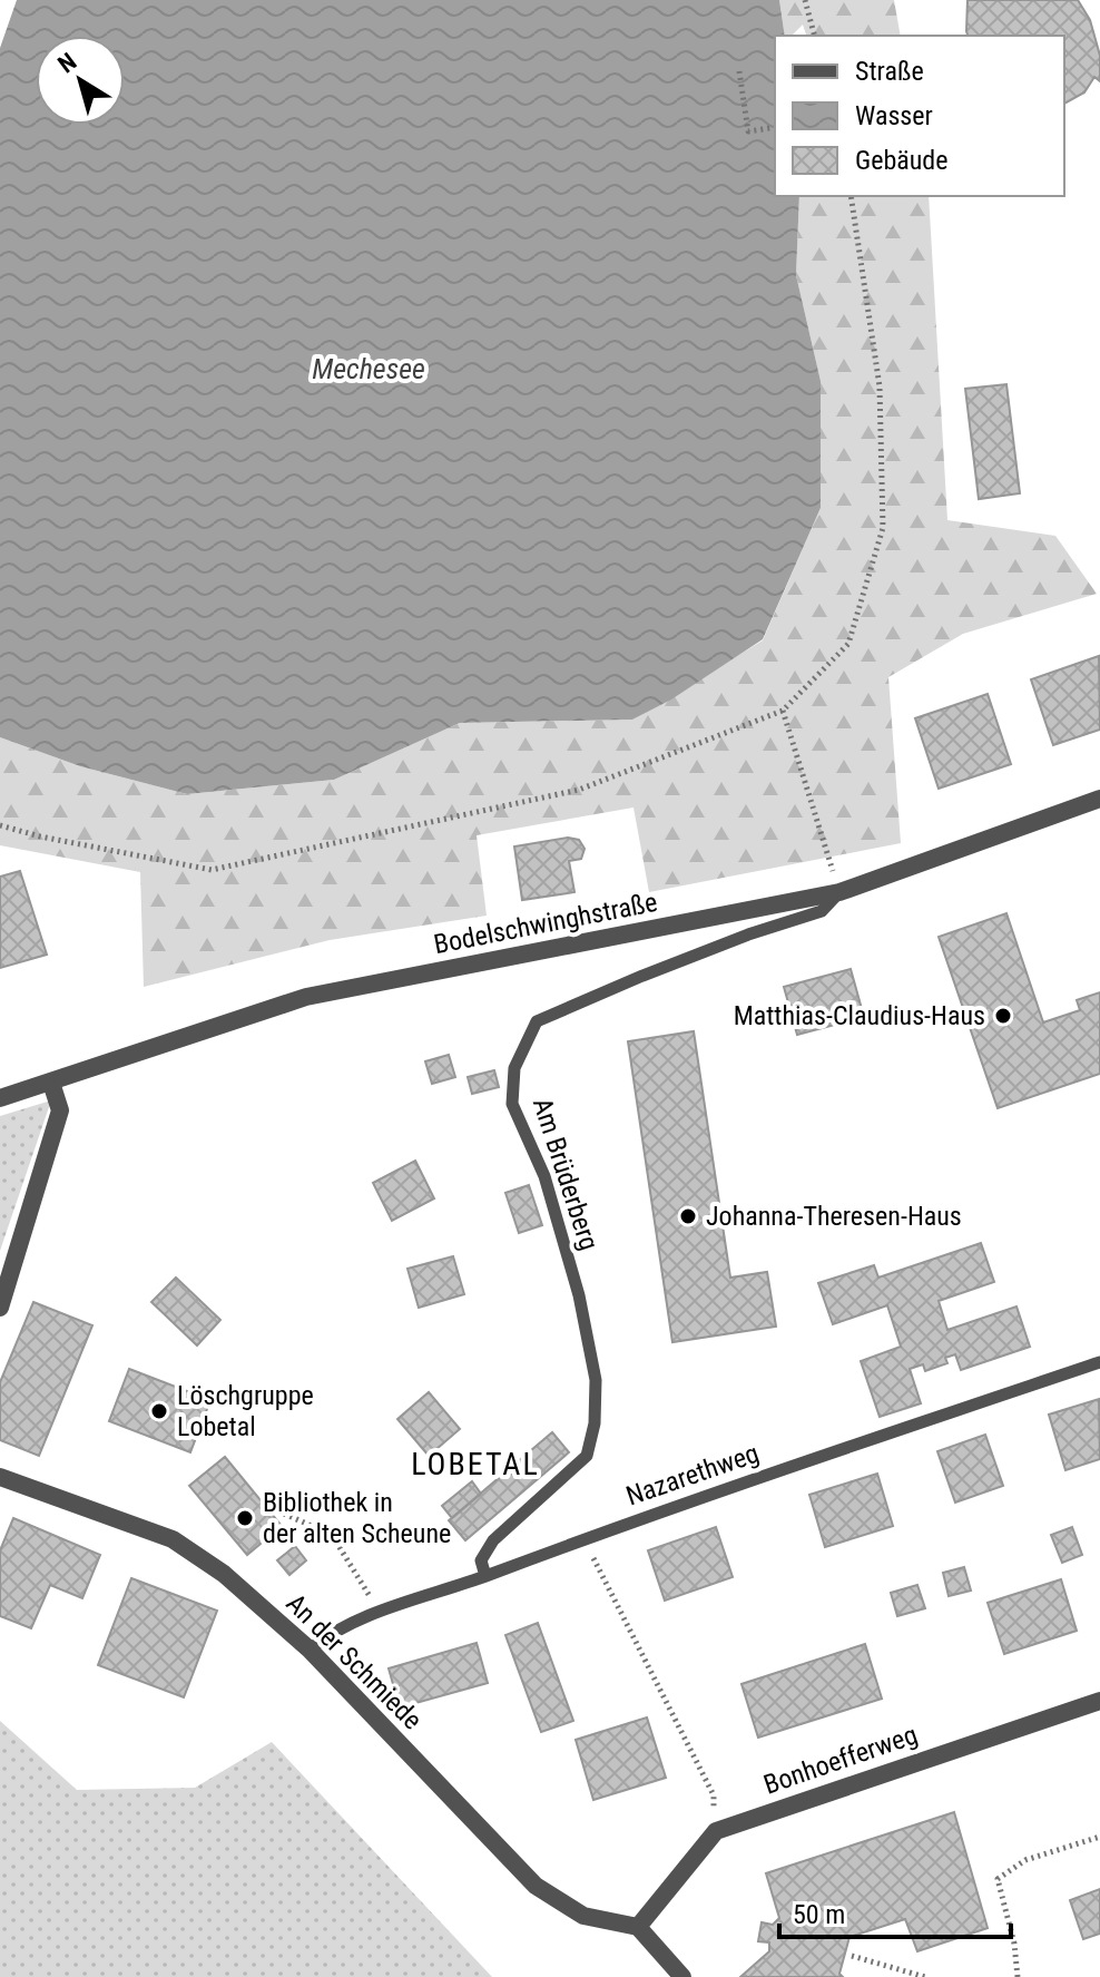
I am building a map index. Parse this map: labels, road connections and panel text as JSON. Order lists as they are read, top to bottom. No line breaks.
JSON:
{"streets":{"street":["Bodelschwinghstraße","An der Schmiede","Bonhoefferweg"],"lane":["Am Brüderberg","Nazarethweg"]},"crossings":[["Bodelschwinghstraße","Am Brüderberg"],["Am Brüderberg","Nazarethweg"],["Nazarethweg","An der Schmiede"]],"districts":["LOBETAL"],"water":["Mechesee"],"places":["Matthias-Claudius-Haus","Johanna-Theresen-Haus","Löschgruppe Lobetal","Bibliothek in der alten Scheune"],"legend":["Straße","Wasser","Gebäude"],"scale_bar":"50 m","north":"top left"}
